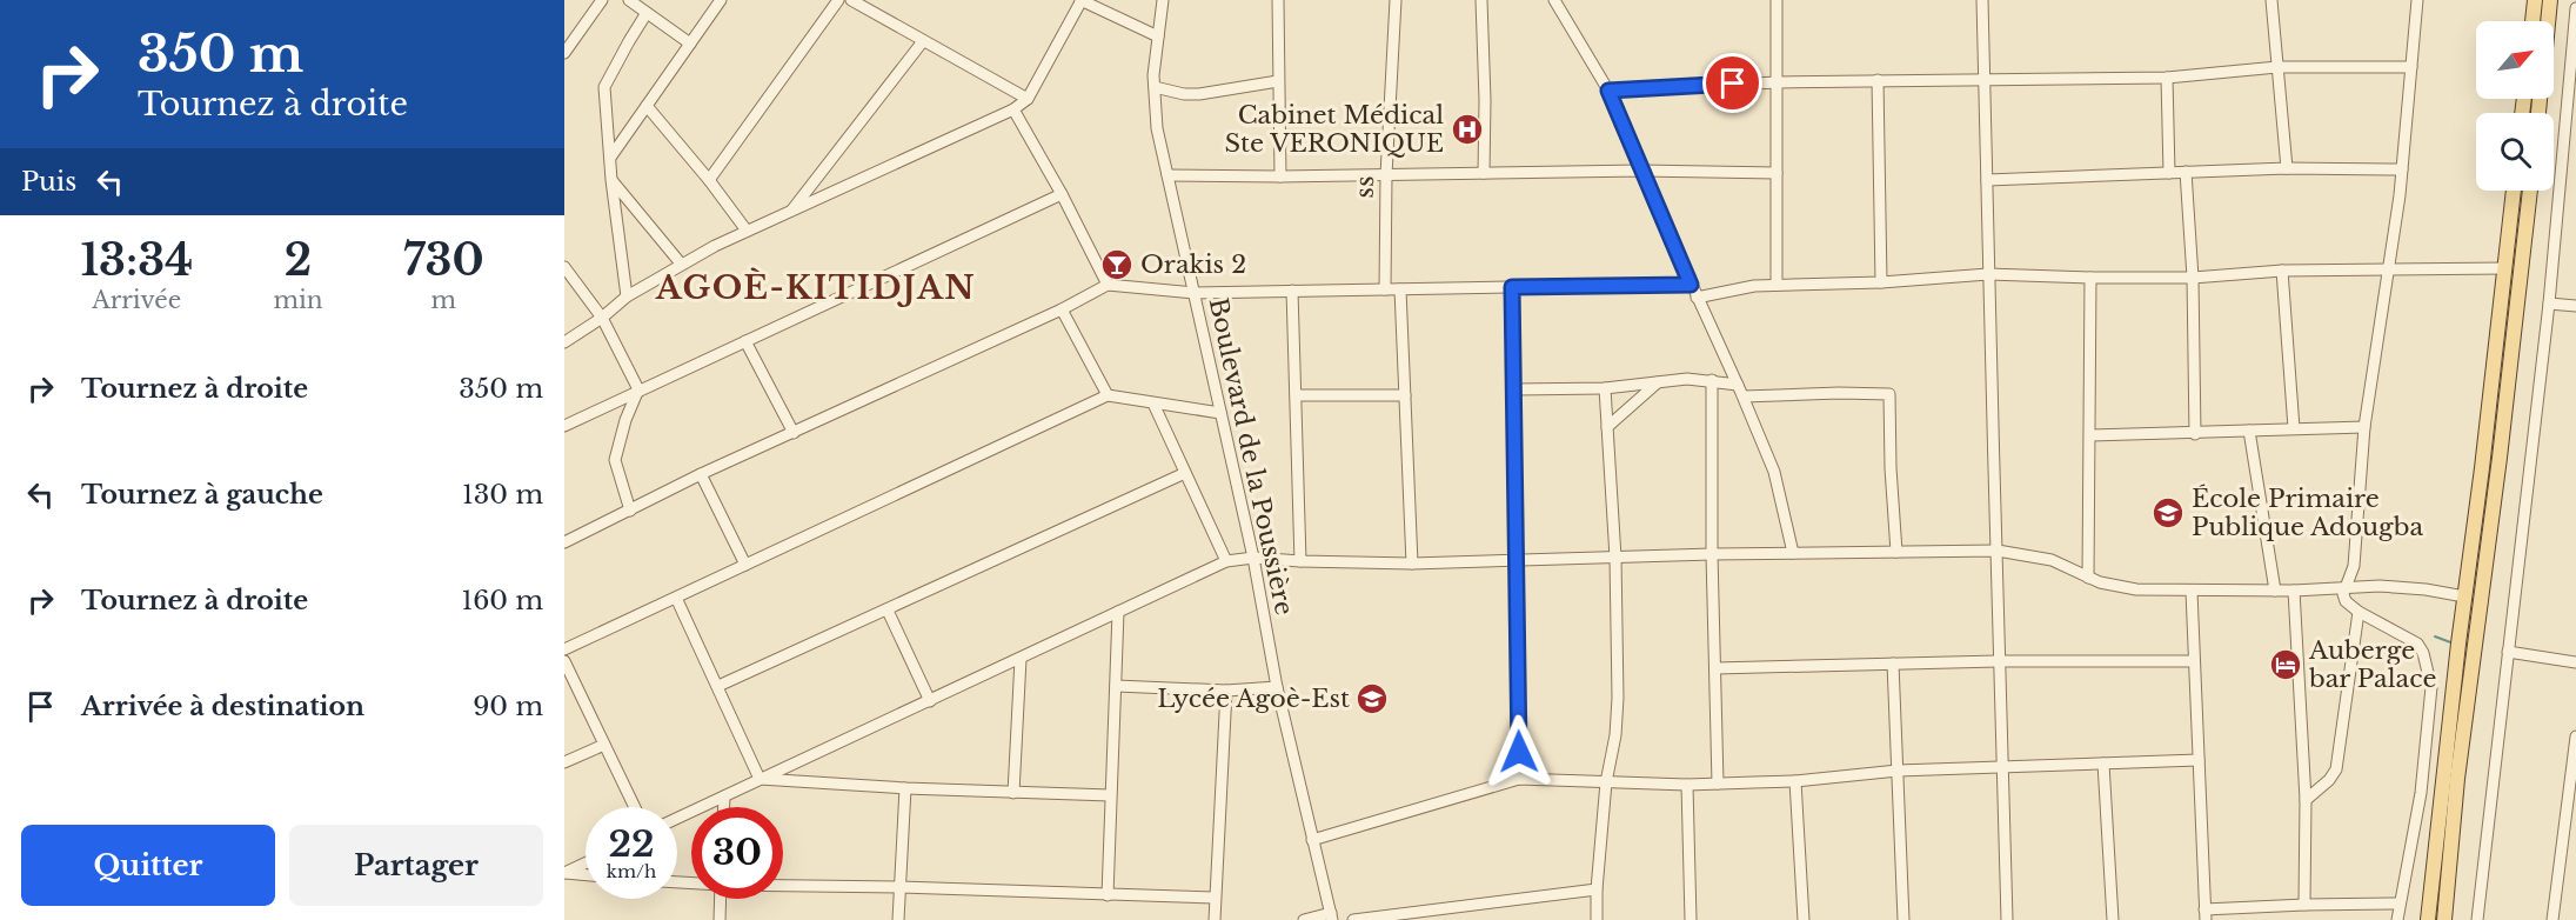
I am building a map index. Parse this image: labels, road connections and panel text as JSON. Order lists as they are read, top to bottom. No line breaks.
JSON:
{"streets":{"street":["ss","Boulevard de la Poussière"]},"districts":["AGOÈ-KITIDJAN"],"places":{"hospital":["Cabinet Médical Ste VERONIQUE"],"bar":["Orakis 2"],"school or university":["École Primaire Publique Adougba","Lycée Agoè-Est"],"hotel":["Auberge bar Palace"]},"north":"top right","page":{"turn":["350 m","Tournez à droite"],"then":"Puis","eta":["13:34","Arrivée","2","min","730","m"],"list":[{"name":"Tournez à droite","value":"350 m"},{"name":"Tournez à gauche","value":"130 m"},{"name":"Tournez à droite","value":"160 m"},{"name":"Arrivée à destination","value":"90 m"}],"speed":"22 km/h","limit":"30","buttons":["Quitter","Partager"]}}
